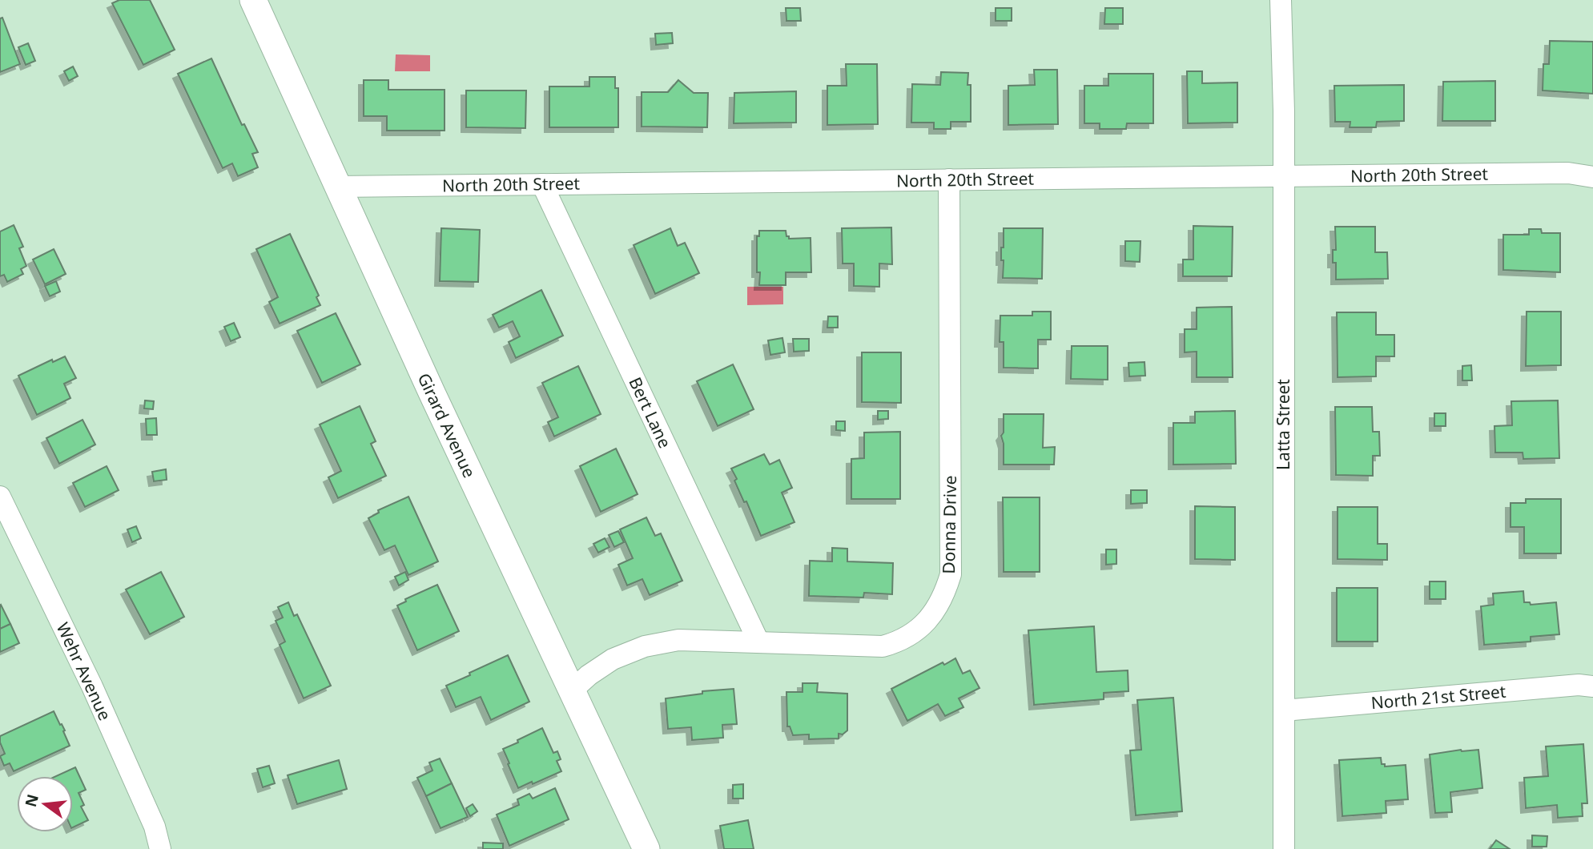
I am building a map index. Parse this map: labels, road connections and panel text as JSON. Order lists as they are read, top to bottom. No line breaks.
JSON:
{"streets":{"street":["North 20th Street","Bert Lane","Latta Street","Girard Avenue","Donna Drive","Wehr Avenue","North 21st Street"]},"crossings":[["North 20th Street","Bert Lane"],["North 20th Street","Latta Street"],["North 20th Street","Girard Avenue"],["North 20th Street","Donna Drive"],["Bert Lane","Donna Drive"],["Latta Street","North 21st Street"],["Girard Avenue","Donna Drive"]],"north":"left"}
